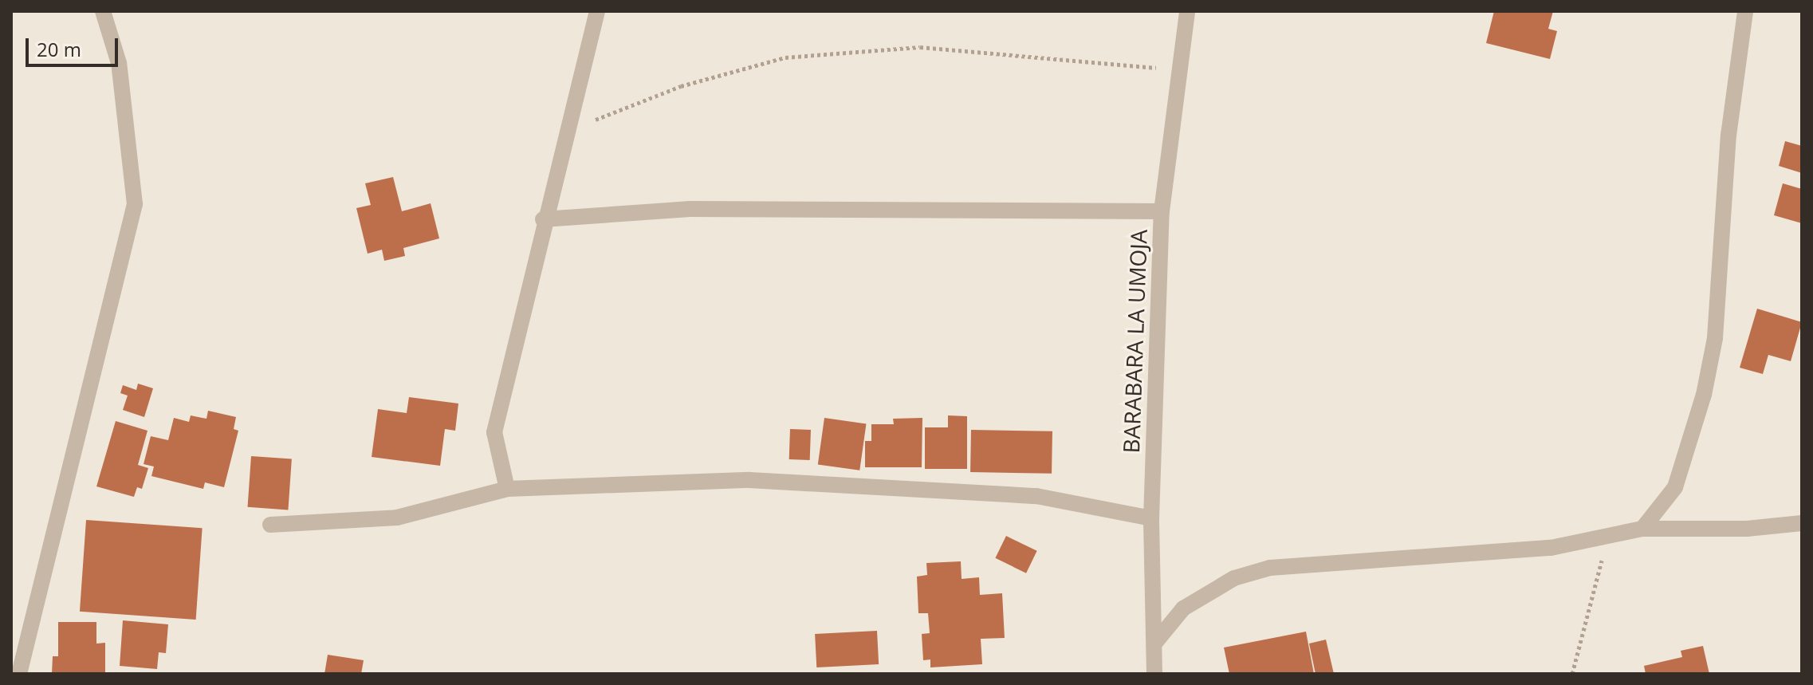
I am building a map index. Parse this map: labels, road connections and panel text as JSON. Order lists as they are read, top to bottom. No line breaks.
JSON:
{"streets":{"street":["BARABARA LA UMOJA"]},"scale_bar":"20 m"}
